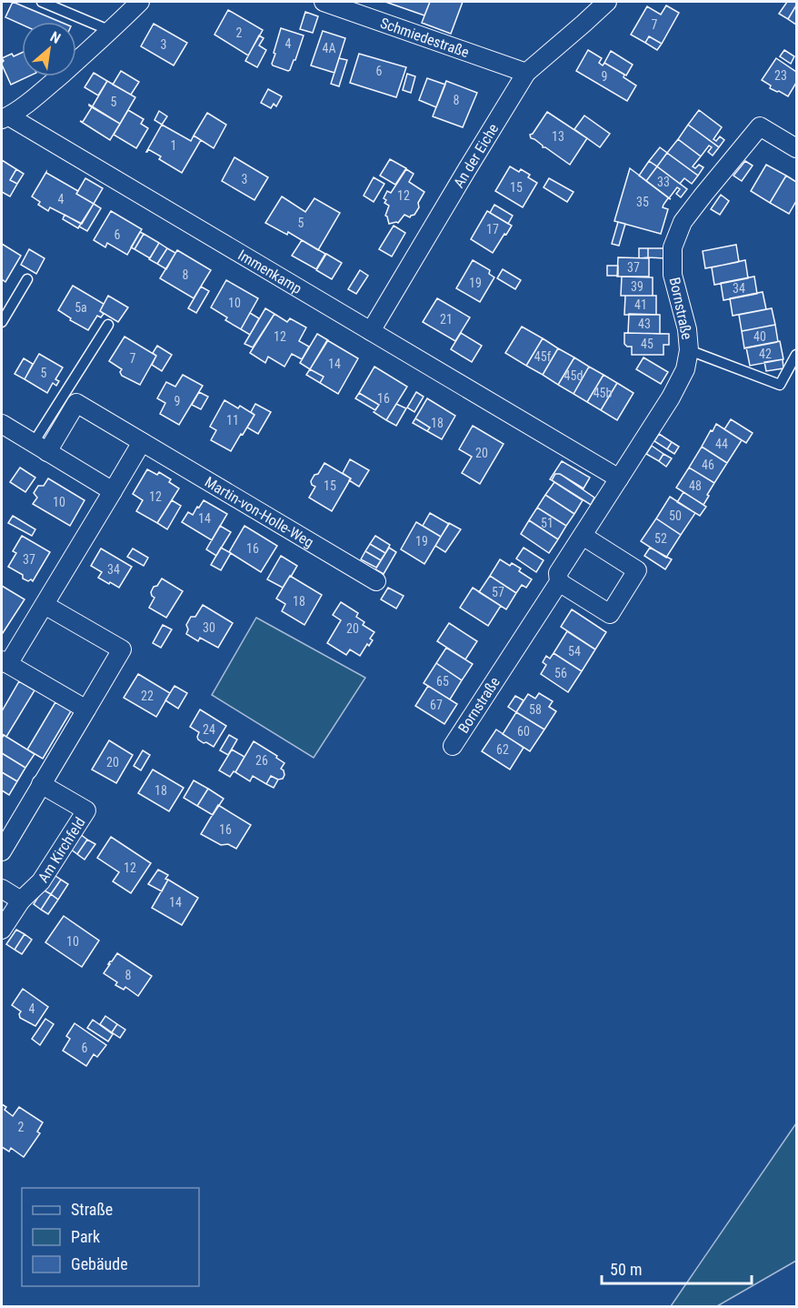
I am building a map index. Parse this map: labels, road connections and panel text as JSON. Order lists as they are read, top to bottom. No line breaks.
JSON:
{"streets":{"street":["Schmiedestraße","An der Eiche","Immenkamp","Bornstraße","Martin-von-Holle-Weg","Am Kirchfeld"]},"crossings":[["Schmiedestraße","An der Eiche"],["An der Eiche","Immenkamp"],["Immenkamp","Bornstraße"]],"house_numbers":["7","2","4","3","4A","6","23","9","8","5","13","1","3","33","15","12","4","35","5","17","6","37","8","19","39","34","10","41","5a","21","43","12","40","45","42","45f","7","14","5","45d","45b","16","9","11","18","44","20","46","15","48","12","10","50","14","51","52","19","16","37","34","57","18","30","20","54","56","65","22","67","58","24","60","62","26","20","18","16","12","14","10","8","4","6","2"],"legend":["Straße","Park","Gebäude"],"scale_bar":"50 m","north":"top right"}
